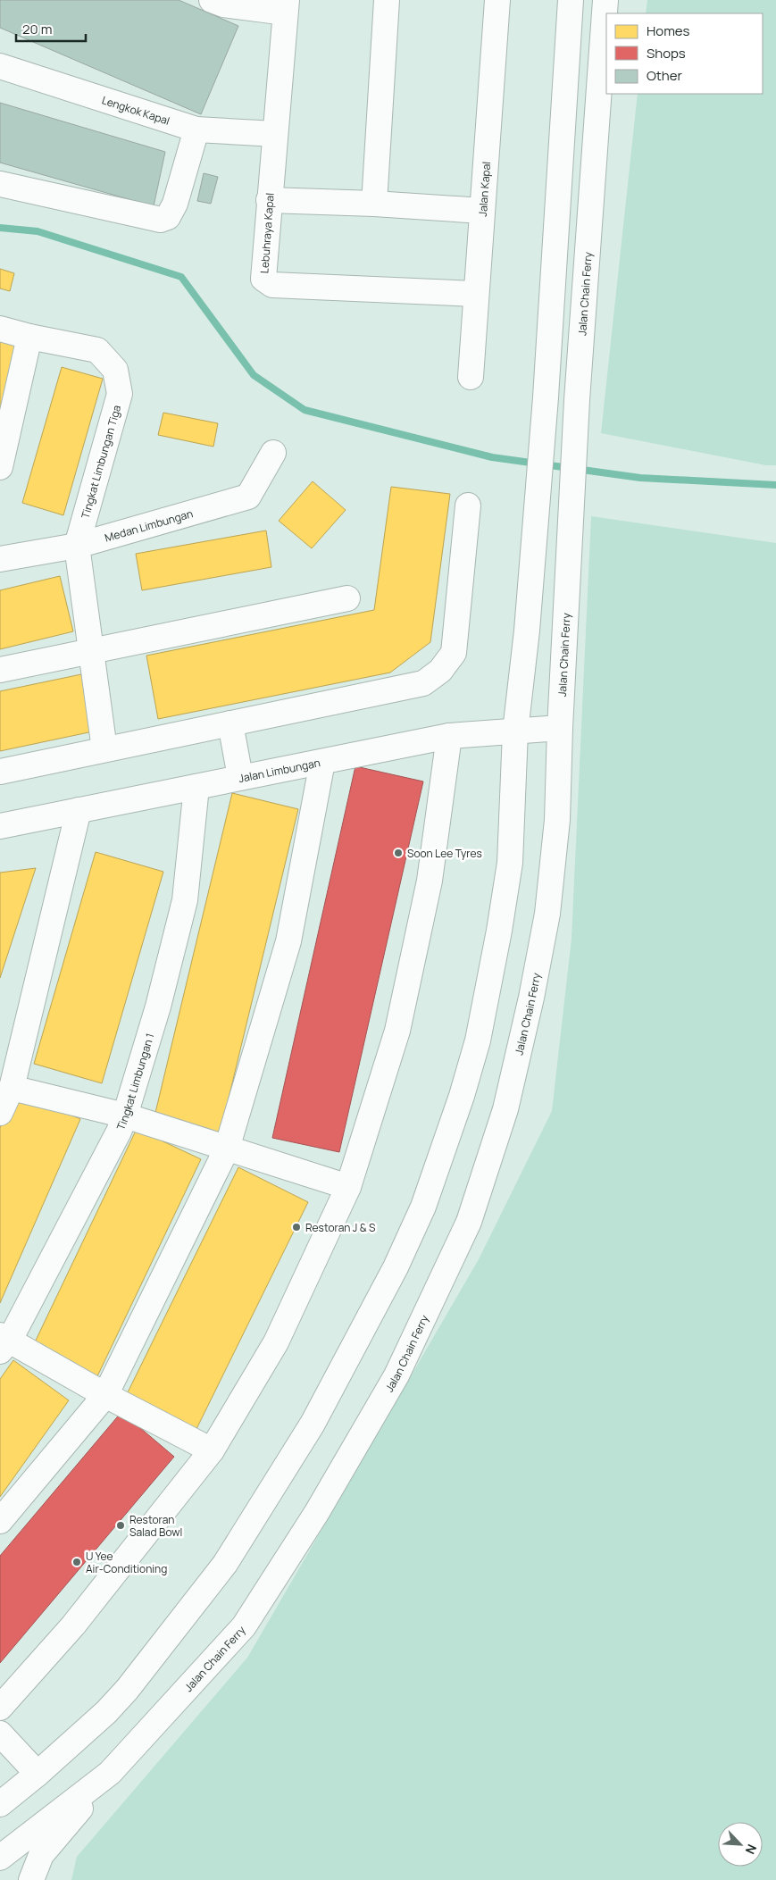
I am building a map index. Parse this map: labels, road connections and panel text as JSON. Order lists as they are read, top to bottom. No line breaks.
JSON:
{"streets":{"main road":["Lengkok Kapal","Jalan Kapal","Lebuhraya Kapal","Jalan Chain Ferry","Tingkat Limbungan Tiga","Medan Limbungan","Jalan Limbungan","Tingkat Limbungan 1"]},"crossings":[["Lengkok Kapal","Lebuhraya Kapal"],["Jalan Kapal","Lebuhraya Kapal"],["Jalan Chain Ferry","Jalan Limbungan"],["Tingkat Limbungan Tiga","Medan Limbungan"],["Jalan Limbungan","Tingkat Limbungan 1"]],"places":["Soon Lee Tyres","Restoran J & S","Restoran Salad Bowl","U Yee Air-Conditioning"],"legend":["Homes","Shops","Other"],"scale_bar":"20 m","north":"bottom right"}
